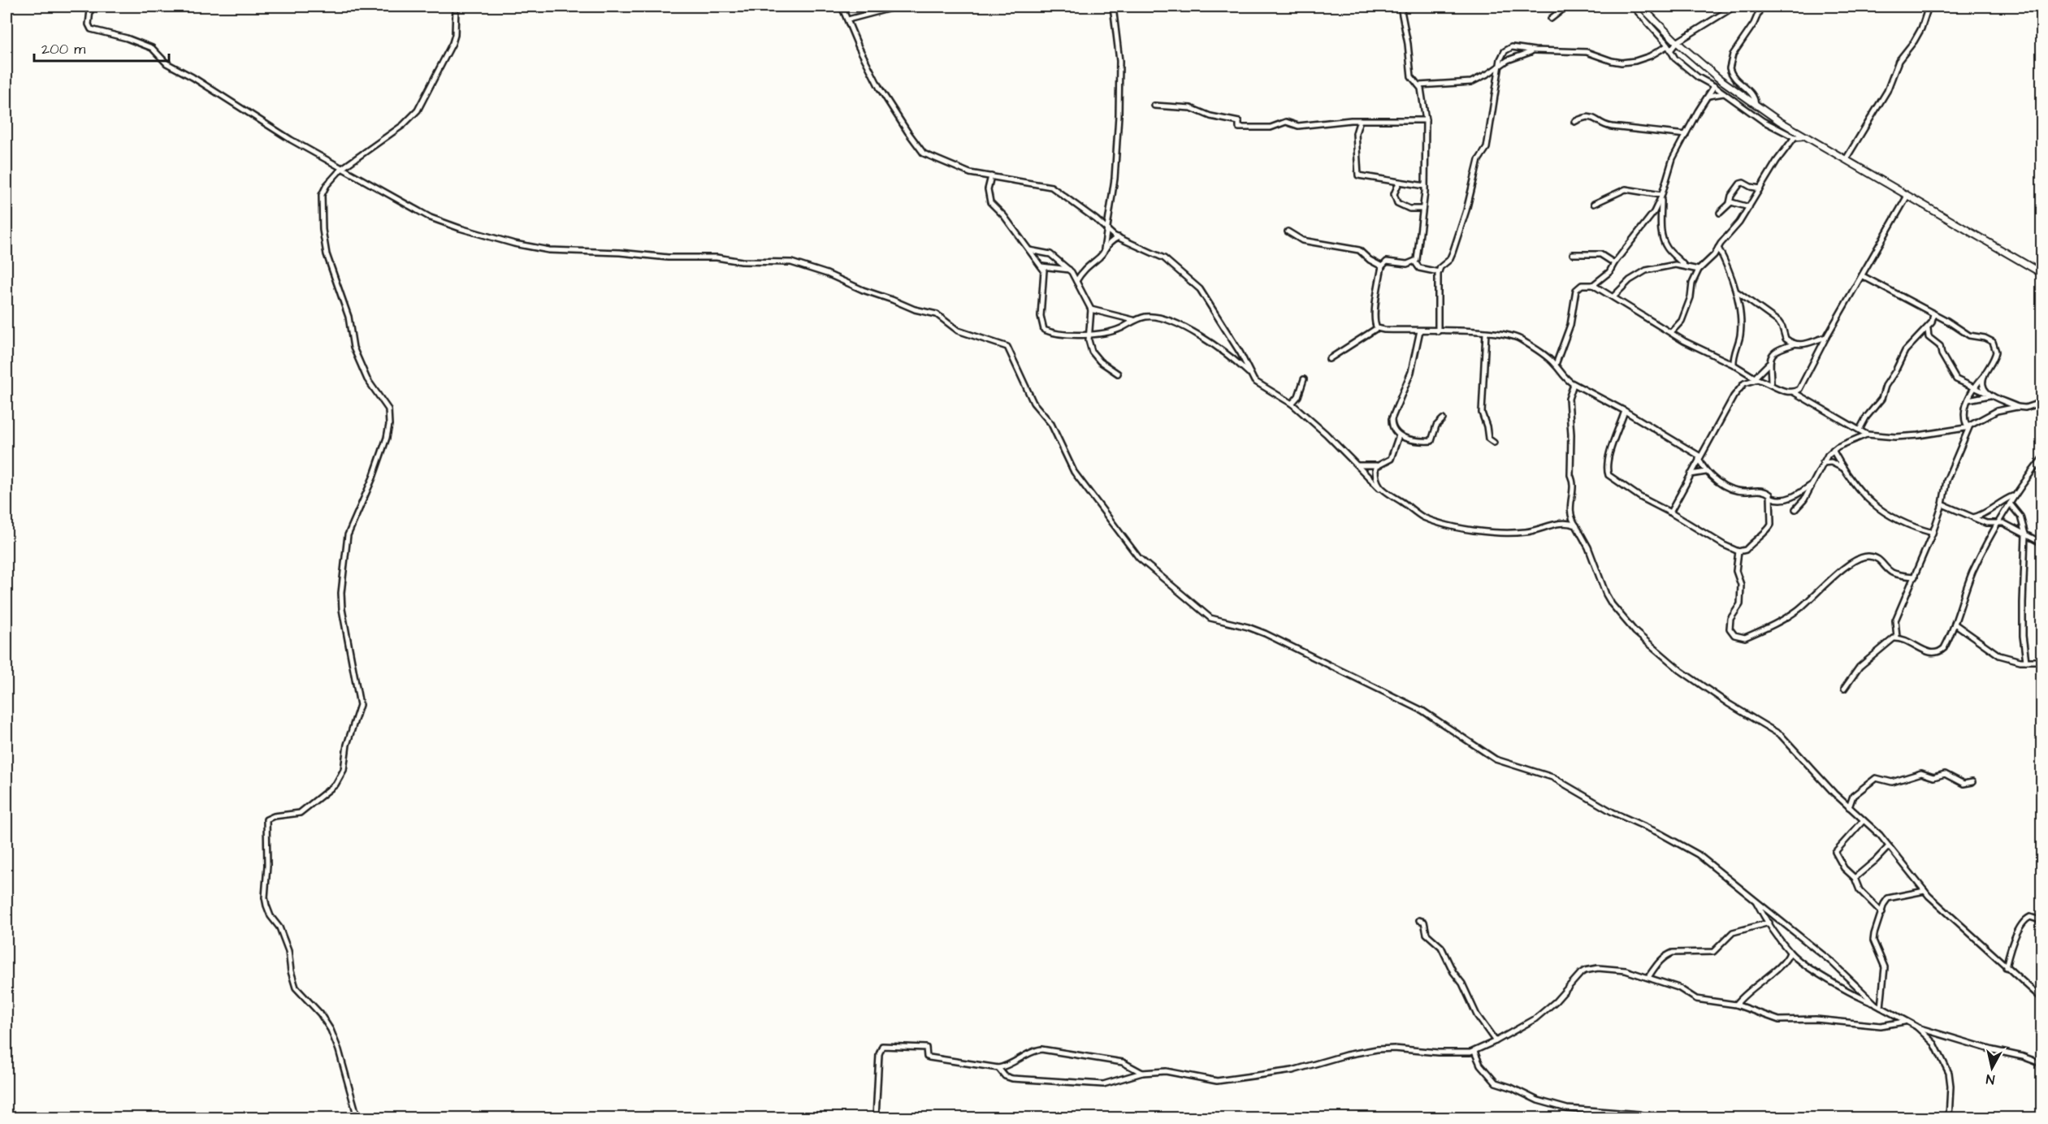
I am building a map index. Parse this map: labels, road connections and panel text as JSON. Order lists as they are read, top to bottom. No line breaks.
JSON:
{"scale_bar":"200 m","north":"bottom"}
